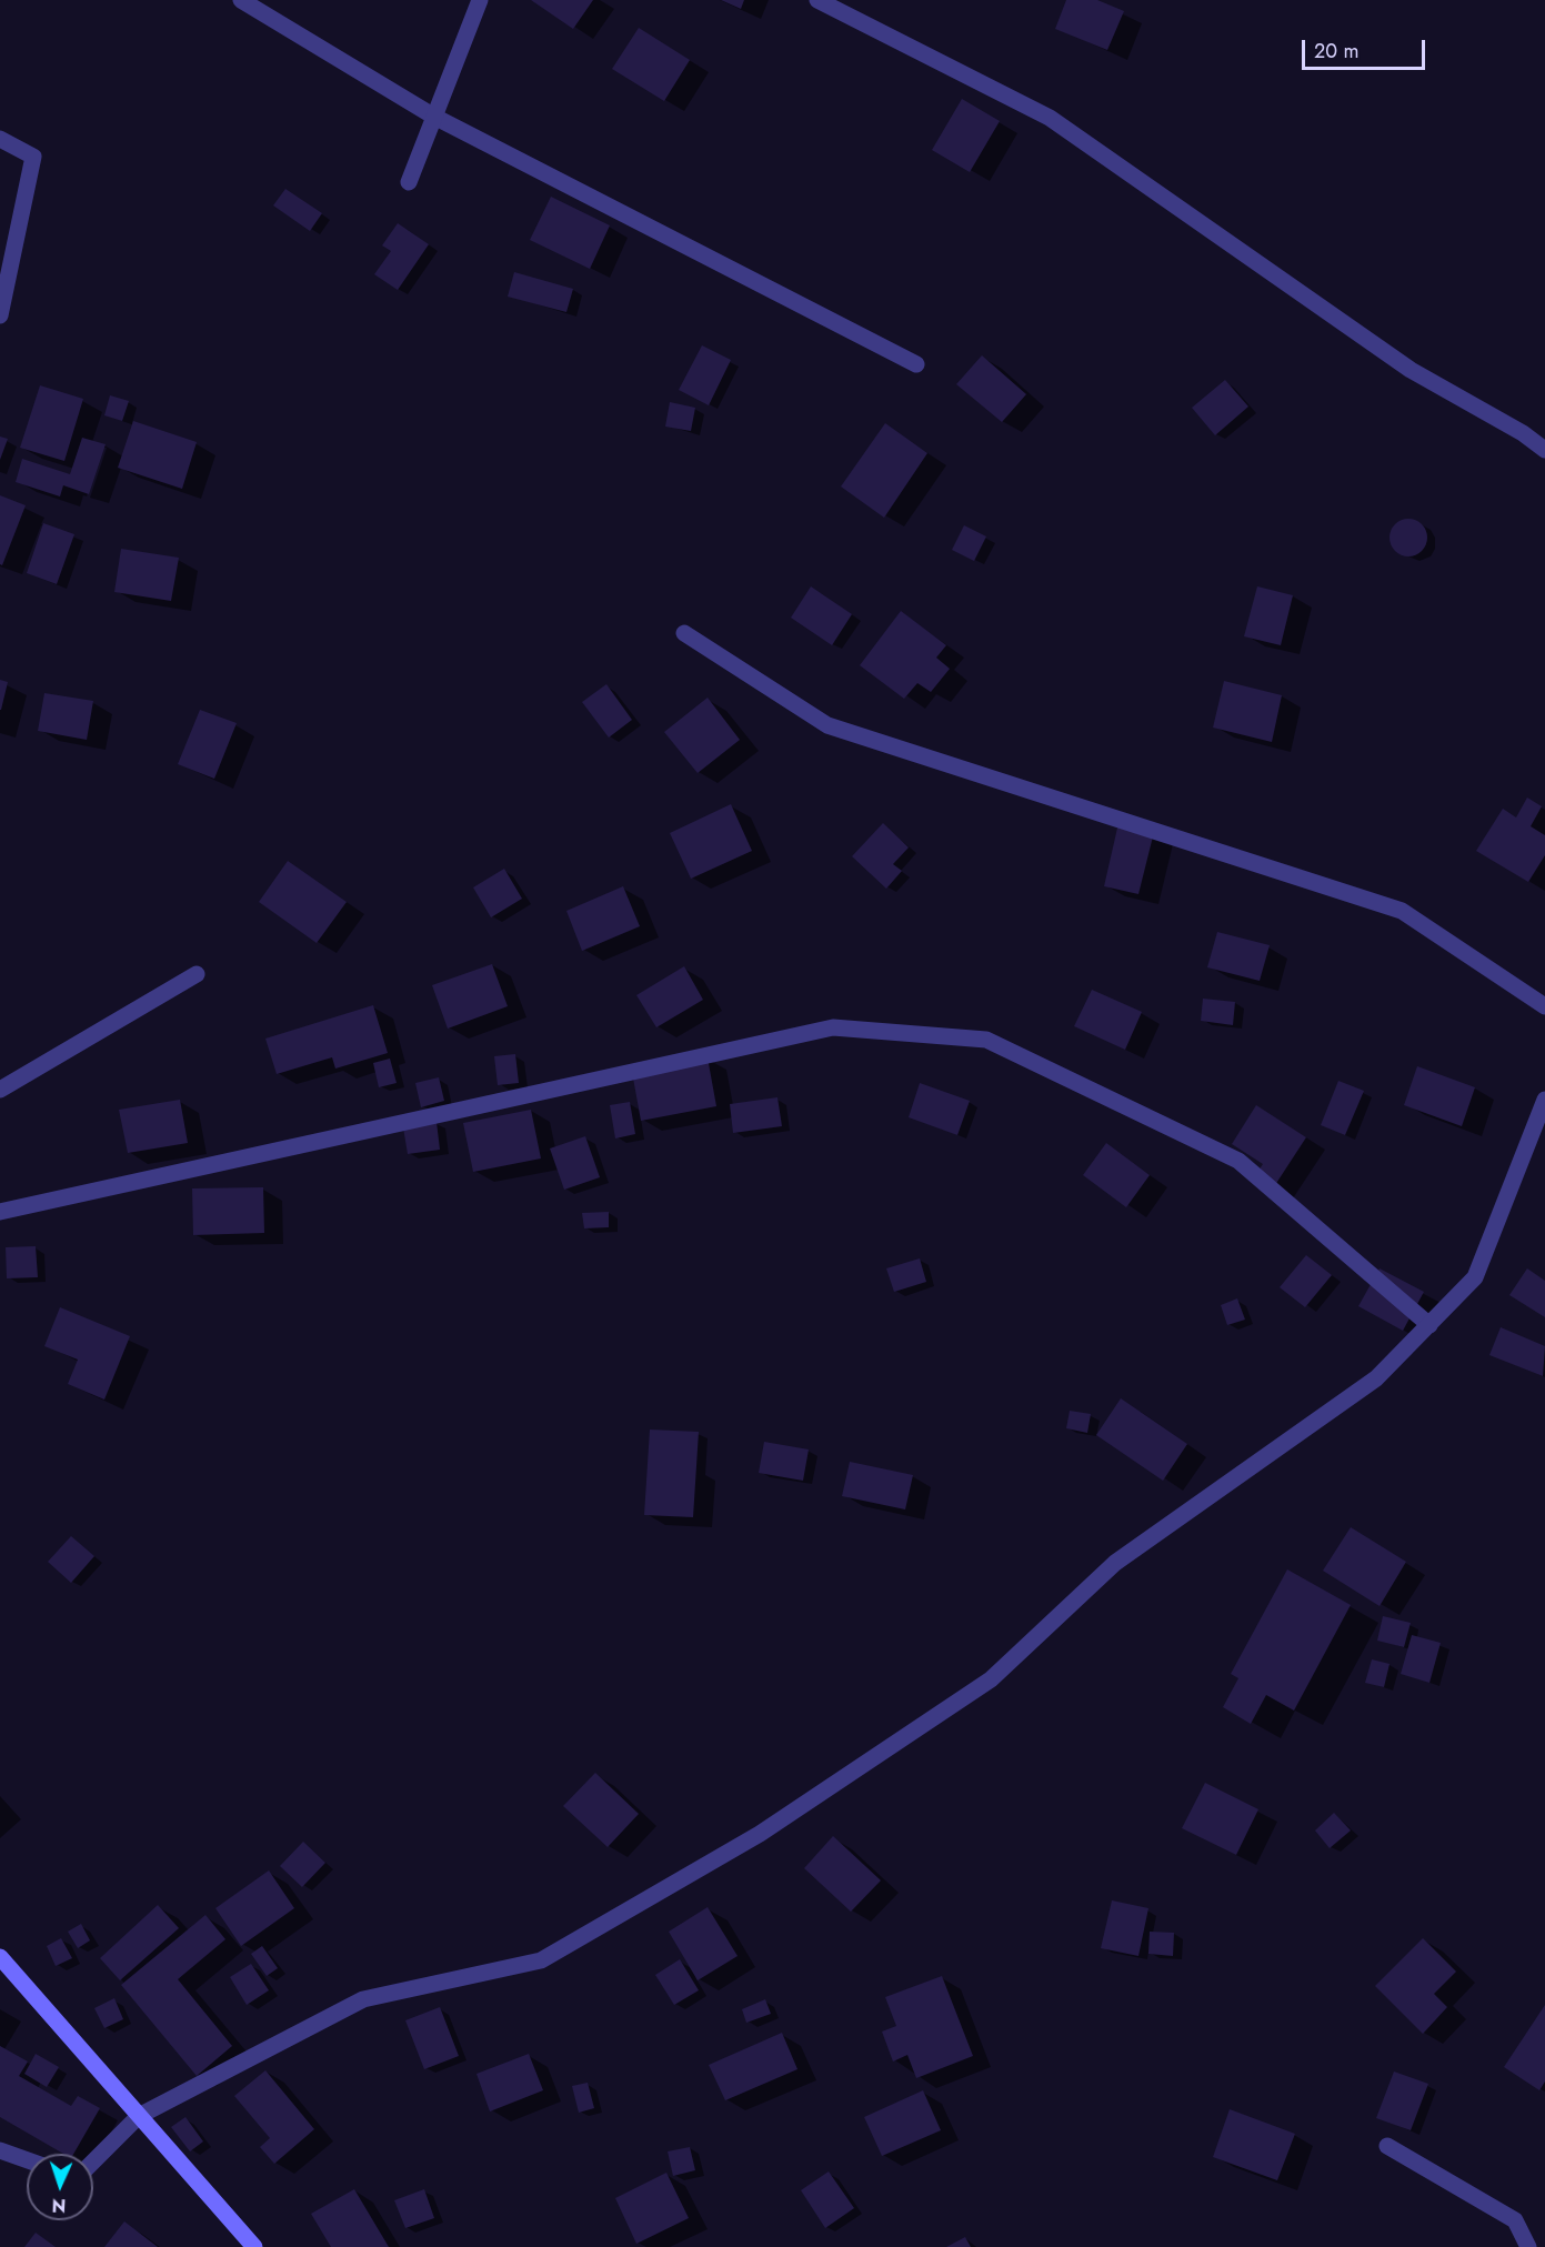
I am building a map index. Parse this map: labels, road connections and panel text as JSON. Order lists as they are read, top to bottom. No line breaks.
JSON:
{"scale_bar":"20 m","north":"bottom"}
